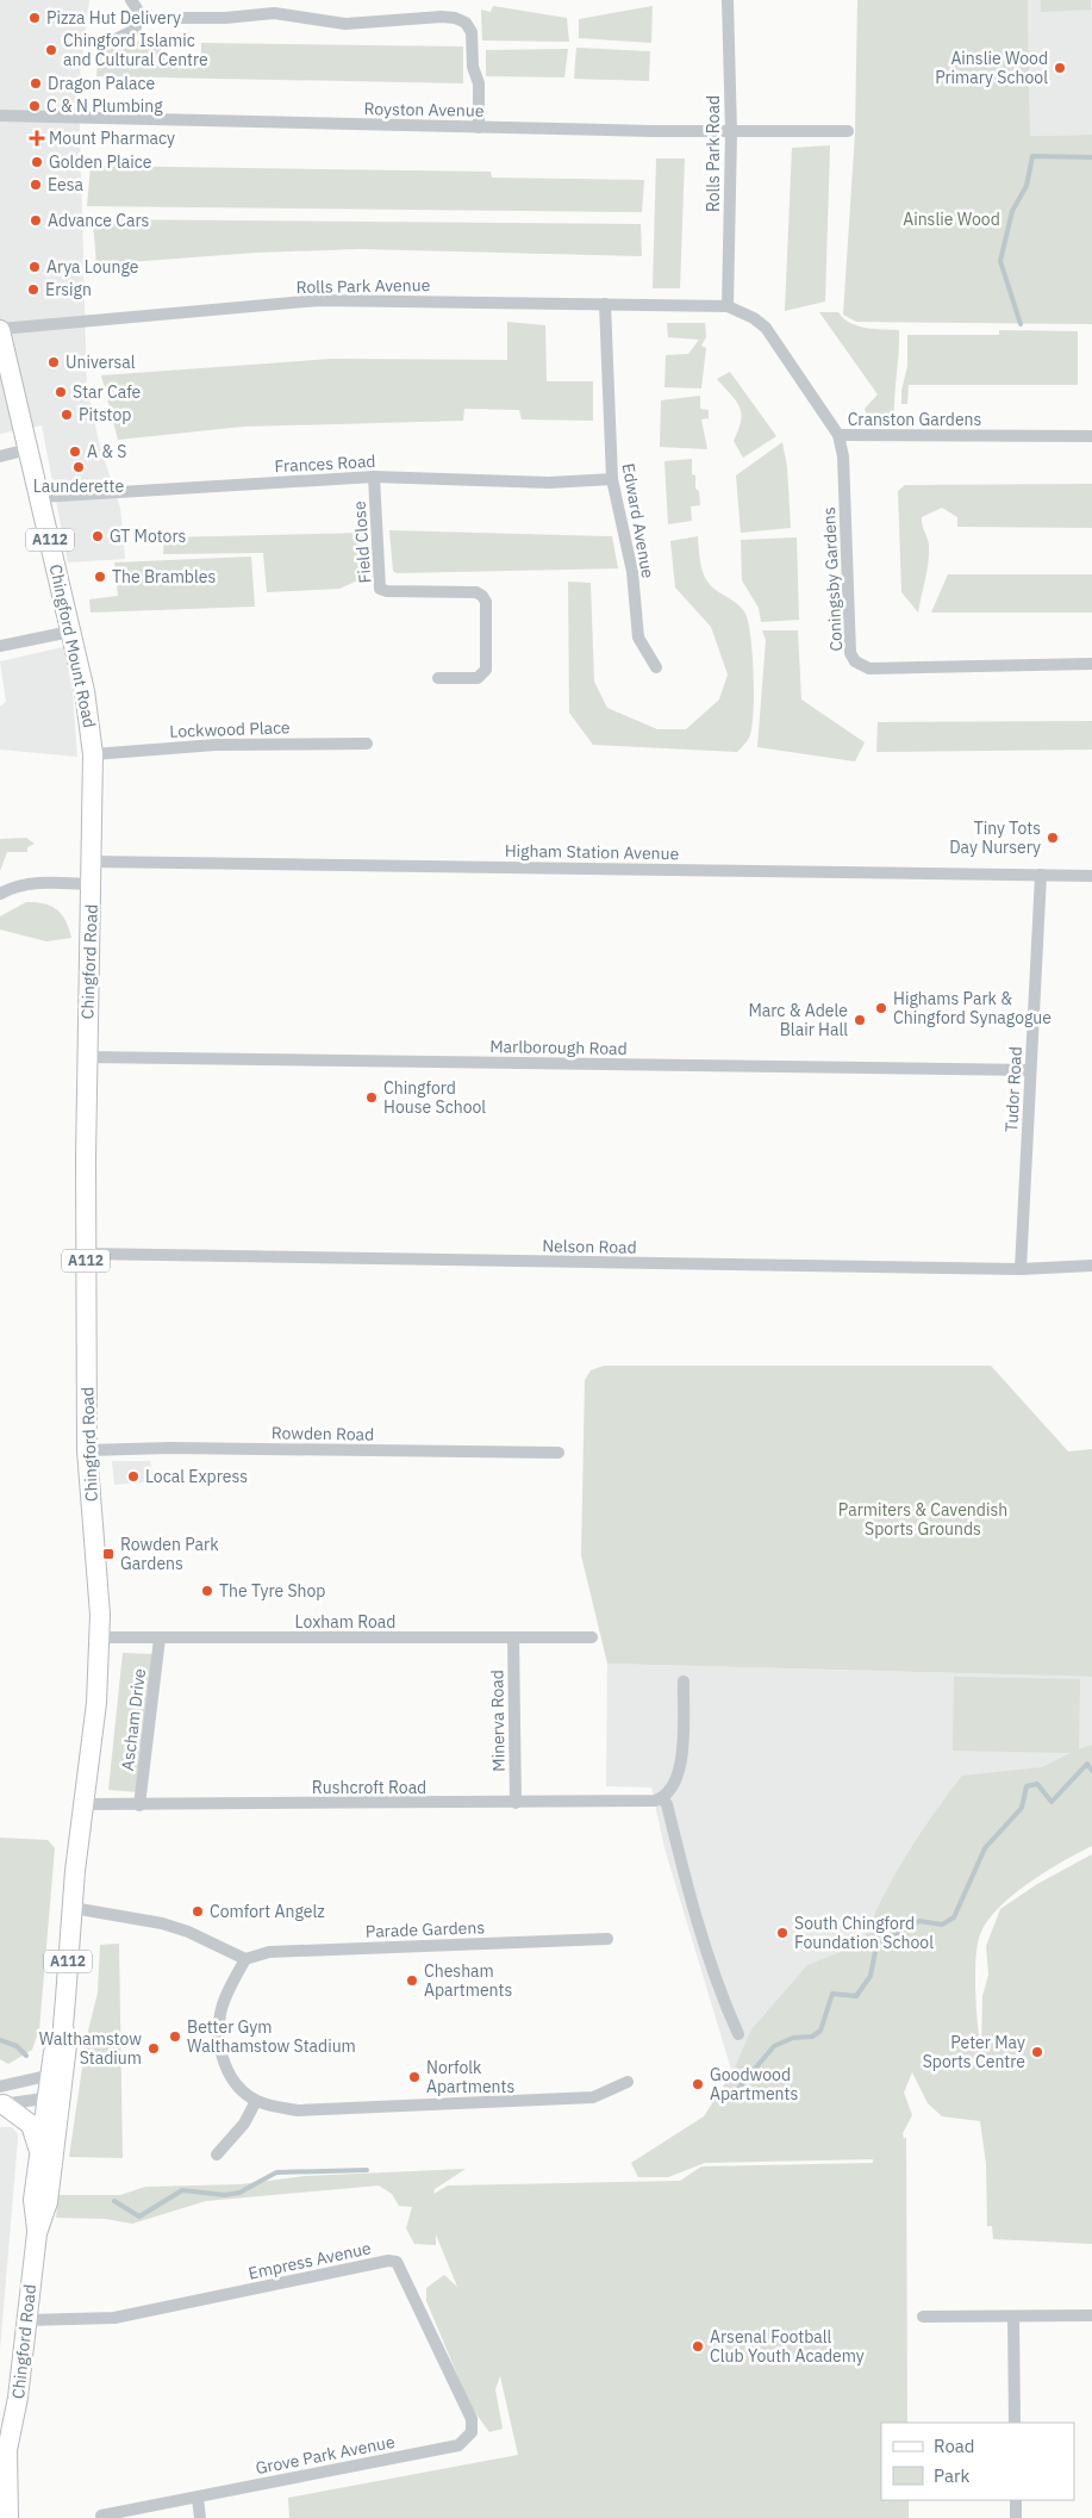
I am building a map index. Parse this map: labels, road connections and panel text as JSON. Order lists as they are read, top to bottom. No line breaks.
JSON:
{"streets":{"main road":["A112","Chingford Mount Road","Chingford Road"],"street":["Royston Avenue","Rolls Park Road","Rolls Park Avenue","Cranston Gardens","Frances Road","Edward Avenue","Field Close","Coningsby Gardens","Lockwood Place","Higham Station Avenue","Marlborough Road","Tudor Road","Nelson Road","Rowden Road","Loxham Road","Ascham Drive","Minerva Road","Rushcroft Road","Parade Gardens","Empress Avenue","Grove Park Avenue"]},"crossings":[["Royston Avenue","Rolls Park Road"],["Rolls Park Road","Rolls Park Avenue"],["Rolls Park Road","Cranston Gardens"],["Rolls Park Avenue","Cranston Gardens"],["Rolls Park Avenue","Edward Avenue"],["Rolls Park Avenue","Chingford Mount Road"],["Cranston Gardens","Coningsby Gardens"],["Frances Road","Edward Avenue"],["Frances Road","Field Close"],["Frances Road","Chingford Mount Road"],["Chingford Mount Road","Lockwood Place"],["Chingford Mount Road","Higham Station Avenue"],["Chingford Mount Road","Chingford Road"],["Higham Station Avenue","Chingford Road"],["Higham Station Avenue","Tudor Road"],["Chingford Road","Marlborough Road"],["Chingford Road","Nelson Road"],["Chingford Road","Rowden Road"],["Chingford Road","Loxham Road"],["Chingford Road","Rushcroft Road"],["Chingford Road","Empress Avenue"],["Marlborough Road","Tudor Road"],["Tudor Road","Nelson Road"],["Loxham Road","Ascham Drive"],["Loxham Road","Minerva Road"],["Ascham Drive","Rushcroft Road"],["Minerva Road","Rushcroft Road"],["Empress Avenue","Grove Park Avenue"]],"parks":["Ainslie Wood","Parmiters & Cavendish Sports Grounds"],"places":{"other":["Pizza Hut Delivery","Chingford Islamic and Cultural Centre","Ainslie Wood Primary School","Dragon Palace","C & N Plumbing","Golden Plaice","Eesa","Advance Cars","Arya Lounge","Ersign","Universal","Star Cafe","Pitstop","A & S","Launderette","GT Motors","The Brambles","Tiny Tots Day Nursery","Highams Park & Chingford Synagogue","Marc & Adele Blair Hall","Chingford House School","Local Express","The Tyre Shop","Comfort Angelz","South Chingford Foundation School","Chesham Apartments","Better Gym Walthamstow Stadium","Walthamstow Stadium","Peter May Sports Centre","Norfolk Apartments","Goodwood Apartments","Arsenal Football Club Youth Academy"],"health":["Mount Pharmacy"],"transit":["Rowden Park Gardens"]},"legend":["Road","Park"]}
